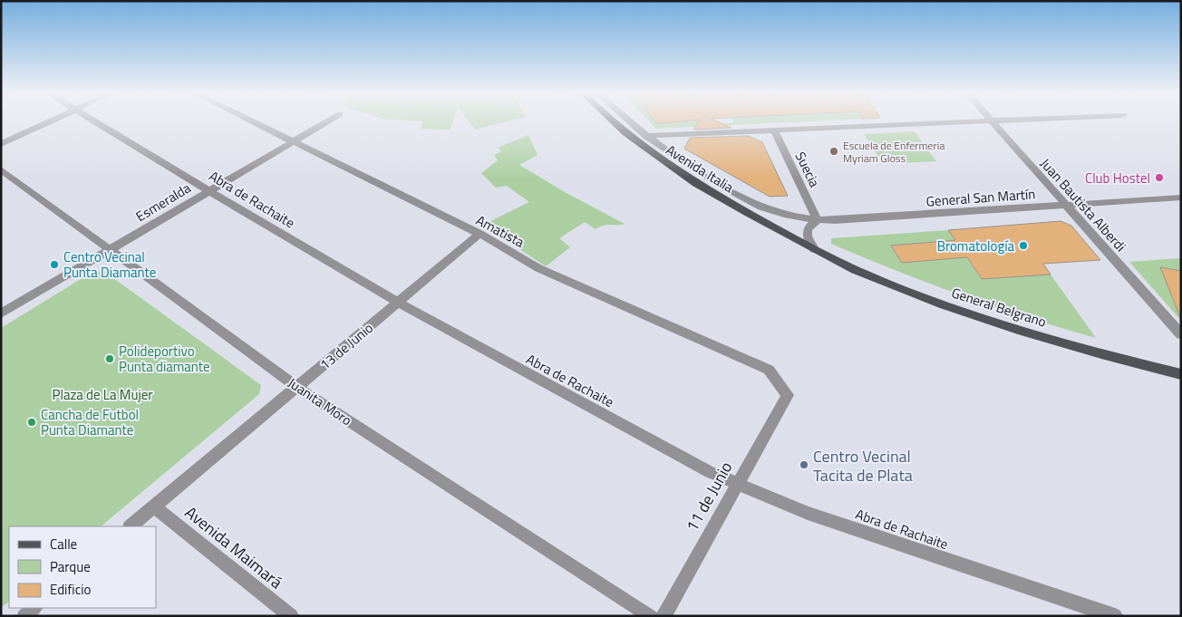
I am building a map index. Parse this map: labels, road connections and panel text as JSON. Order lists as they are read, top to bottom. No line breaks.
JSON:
{"streets":{"main road":["Avenida Italia","General Belgrano"],"street":["Suecia","General San Martín","Abra de Rachaite","Esmeralda","Juan Bautista Alberdi","Amatista","13 de Junio","Juanita Moro","11 de Junio","Avenida Maimará"]},"crossings":[["Avenida Italia","Suecia"],["Avenida Italia","General San Martín"],["Avenida Italia","General Belgrano"],["Suecia","General San Martín"],["General San Martín","Juan Bautista Alberdi"],["Abra de Rachaite","Esmeralda"],["Abra de Rachaite","13 de Junio"],["Abra de Rachaite","11 de Junio"],["Esmeralda","Amatista"],["Esmeralda","Juanita Moro"],["Amatista","13 de Junio"],["Amatista","11 de Junio"],["13 de Junio","Juanita Moro"],["13 de Junio","Avenida Maimará"]],"parks":["Plaza de La Mujer"],"places":["Escuela de Enfermeria Myriam Gloss","Club Hostel","Bromatología","Centro Vecinal Punta Diamante","Polideportivo Punta diamante","Cancha de Futbol Punta Diamante","Centro Vecinal Tacita de Plata"],"legend":["Calle","Parque","Edificio"]}
